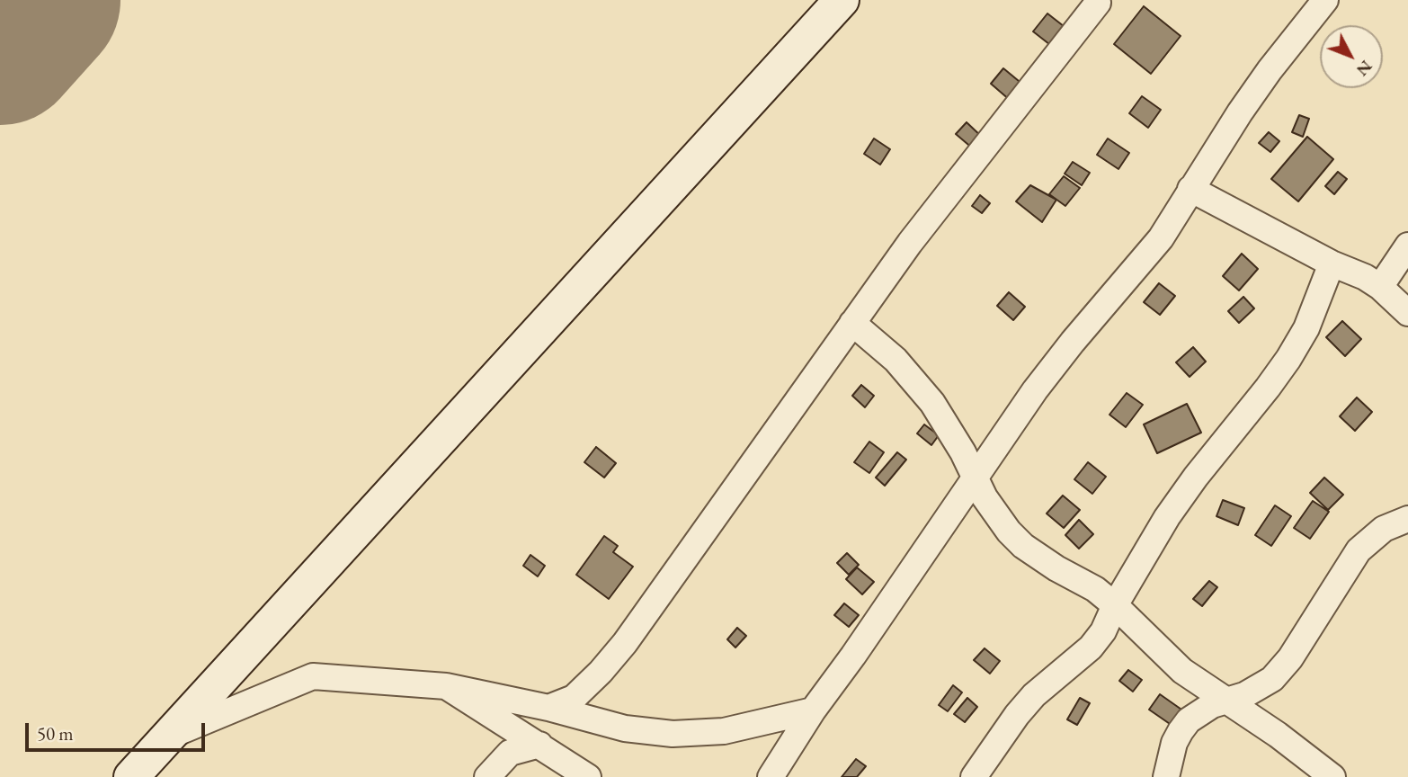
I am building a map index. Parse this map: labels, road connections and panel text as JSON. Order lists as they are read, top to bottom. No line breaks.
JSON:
{"scale_bar":"50 m","north":"bottom right"}
